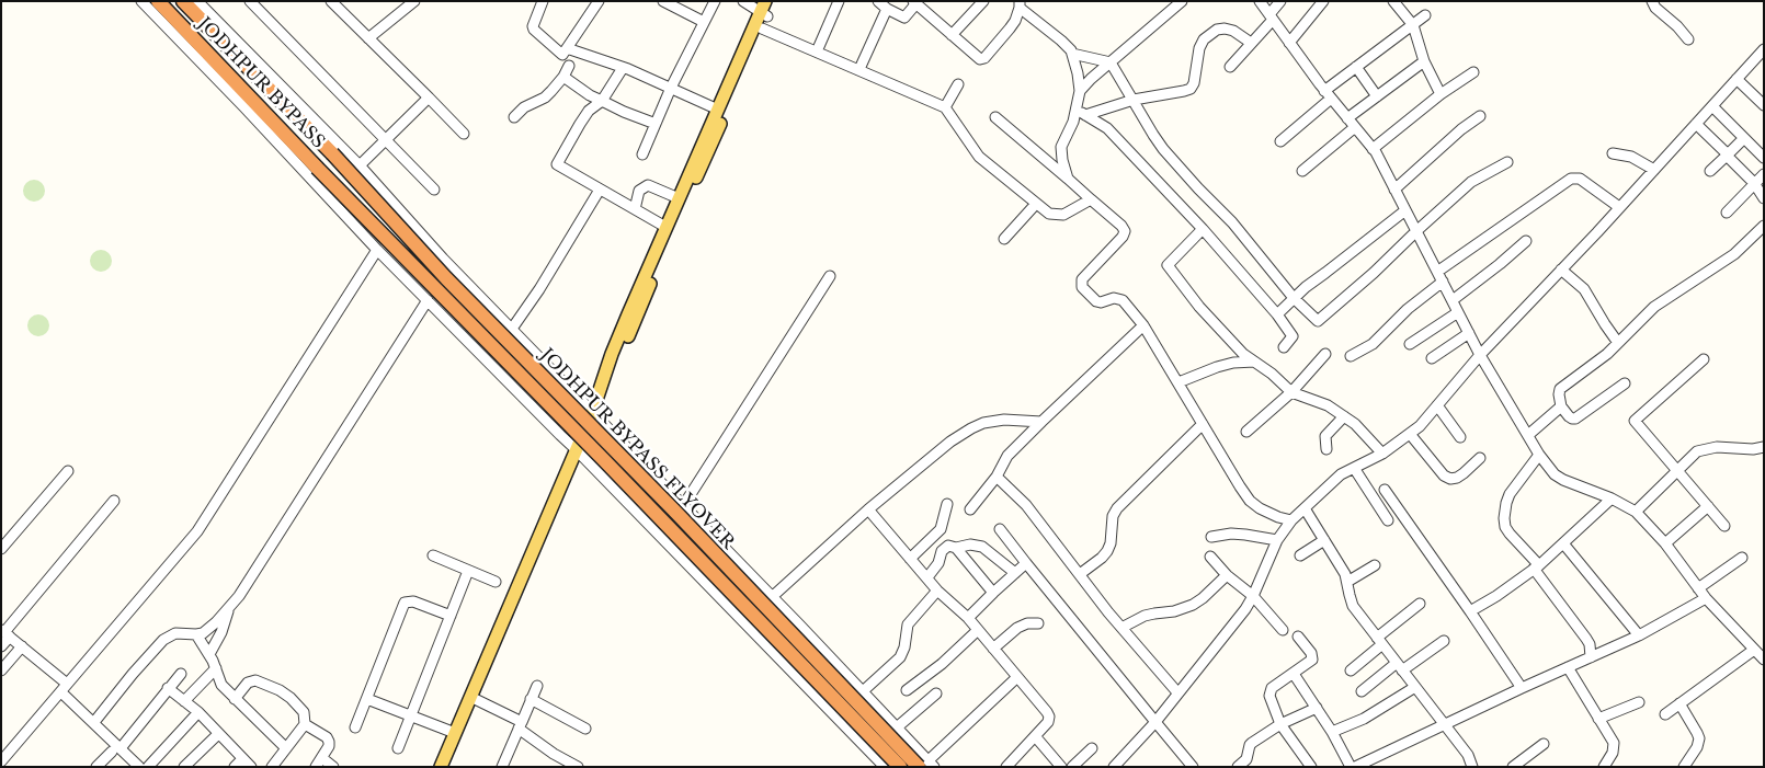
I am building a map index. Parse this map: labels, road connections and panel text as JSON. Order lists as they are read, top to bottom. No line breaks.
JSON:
{"streets":{"highway":["JODHPUR BYPASS","JODHPUR BYPASS FLYOVER"]},"crossings":[["JODHPUR BYPASS","JODHPUR BYPASS FLYOVER"]]}
